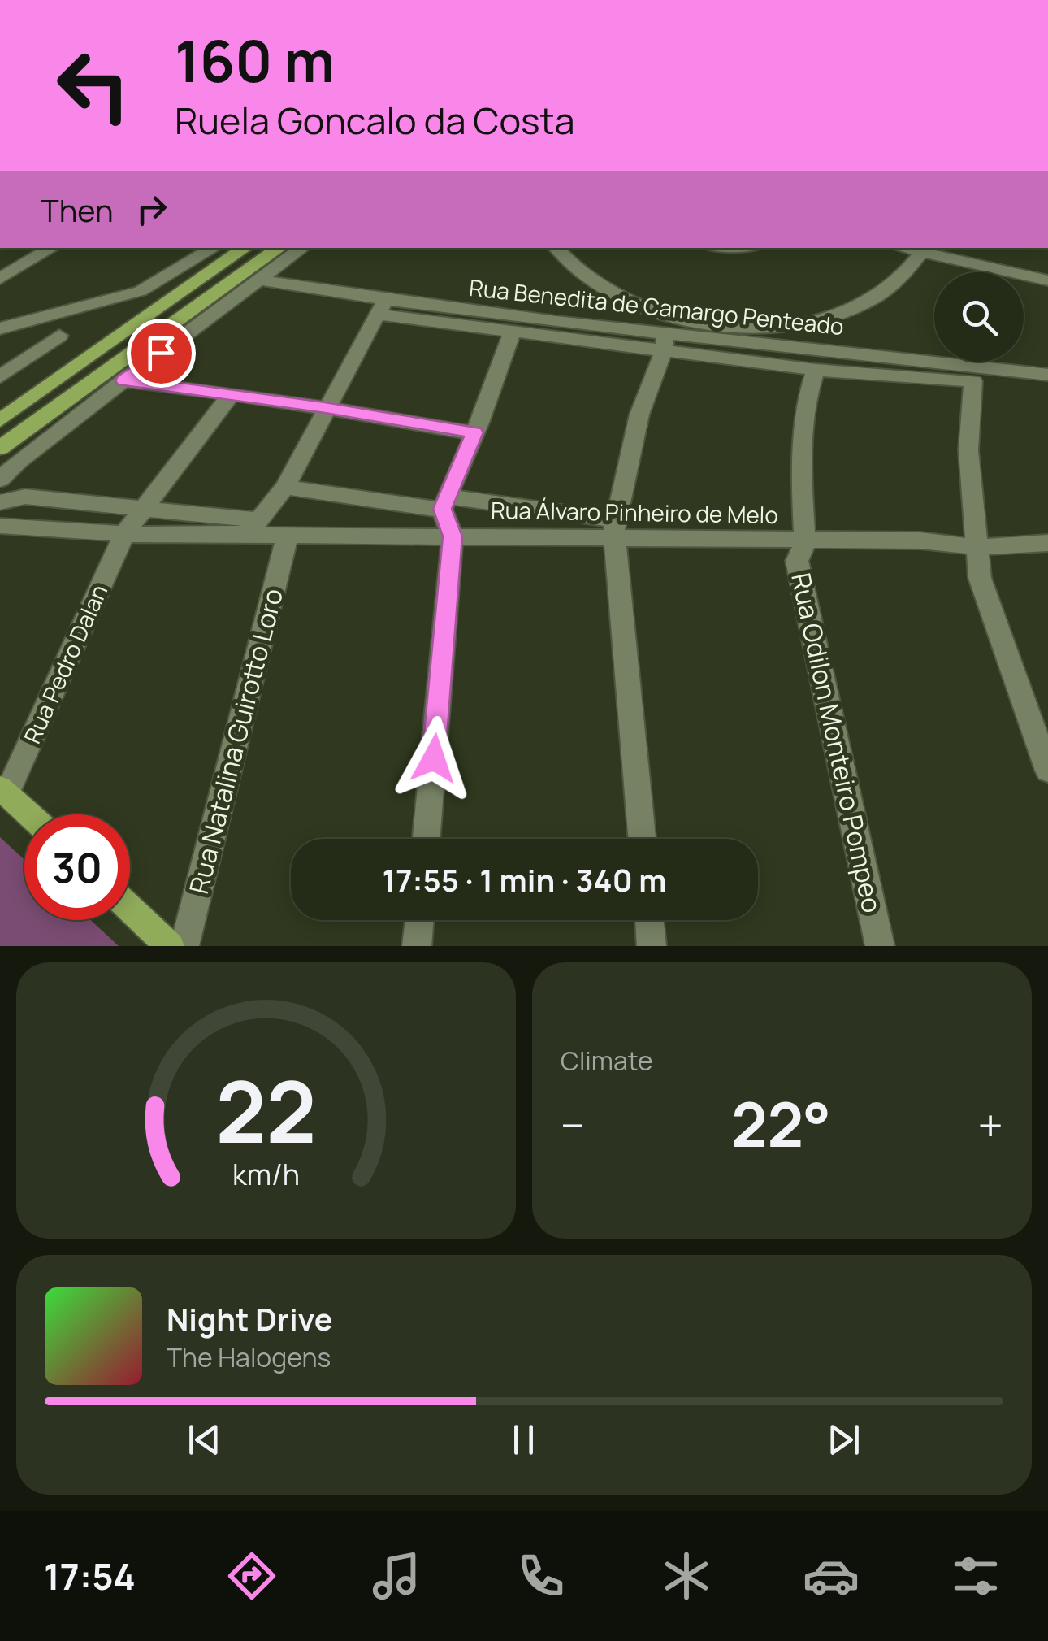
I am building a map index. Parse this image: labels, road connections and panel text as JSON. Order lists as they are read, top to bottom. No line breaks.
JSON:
{"streets":{"street":["Rua Benedita de Camargo Penteado","Rua Álvaro Pinheiro de Melo","Rua Pedro Dalan","Rua Natalina Guirotto Loro","Rua Odilon Monteiro Pompeo"]},"crossings":[["Rua Álvaro Pinheiro de Melo","Rua Pedro Dalan"],["Rua Álvaro Pinheiro de Melo","Rua Natalina Guirotto Loro"],["Rua Álvaro Pinheiro de Melo","Rua Odilon Monteiro Pompeo"]],"page":{"turn":["160 m","Ruela Goncalo da Costa"],"then":"Then","limit":"30","trip":"17:55 · 1 min · 340 m","tile":"Climate","heat":["−","22°","+"],"song":["Night Drive","The Halogens"],"tabs":"17:54","gauge":["22","km/h"]}}
